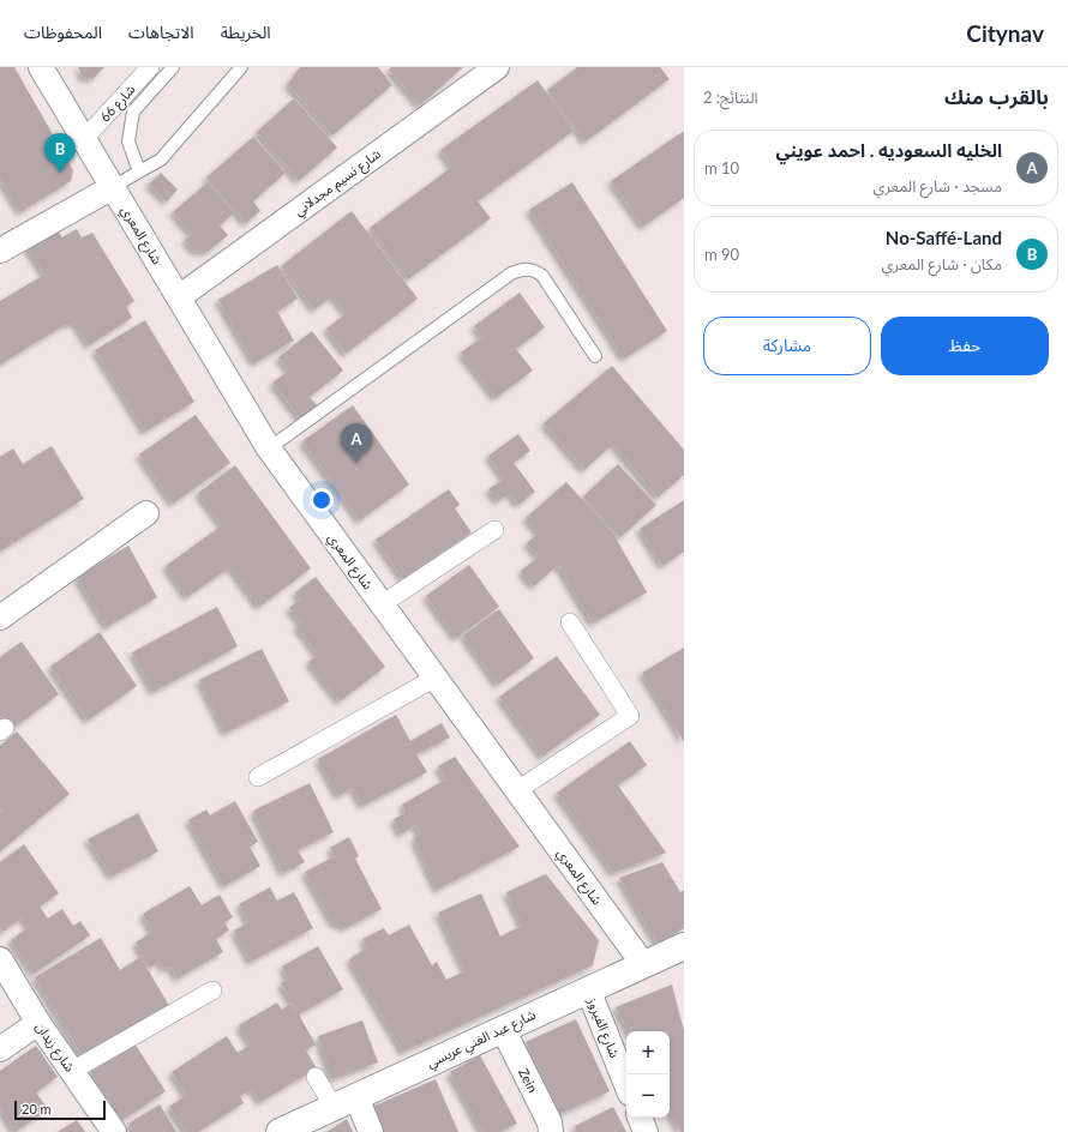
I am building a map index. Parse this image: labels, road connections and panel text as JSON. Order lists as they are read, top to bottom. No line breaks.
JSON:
{"streets":{"street":["شارع 66","شارع نسيم مجدلاني","شارع المعري","شارع الفيروز","شارع عبد الغني عريسي","شارع زيدان","Zein"]},"crossings":[["شارع 66","شارع المعري"],["شارع نسيم مجدلاني","شارع المعري"],["شارع المعري","شارع عبد الغني عريسي"],["شارع الفيروز","شارع عبد الغني عريسي"],["شارع عبد الغني عريسي","Zein"]],"scale_bar":"20 m","page":{"header":"Citynav","nav":["الخريطة","الاتجاهات","المحفوظات"],"heading":["بالقرب منك","النتائج: 2"],"list":[{"mark":"A","name":"الخليه السعوديه . احمد عويني","note":"مسجد · شارع المعري","value":"10 m"},{"mark":"B","name":"No-Saffé-Land","note":"مكان · شارع المعري","value":"90 m"}],"pins":["B","A"],"buttons":["حفظ","مشاركة"],"map_buttons":["+","−"],"scale":"20 m"}}
